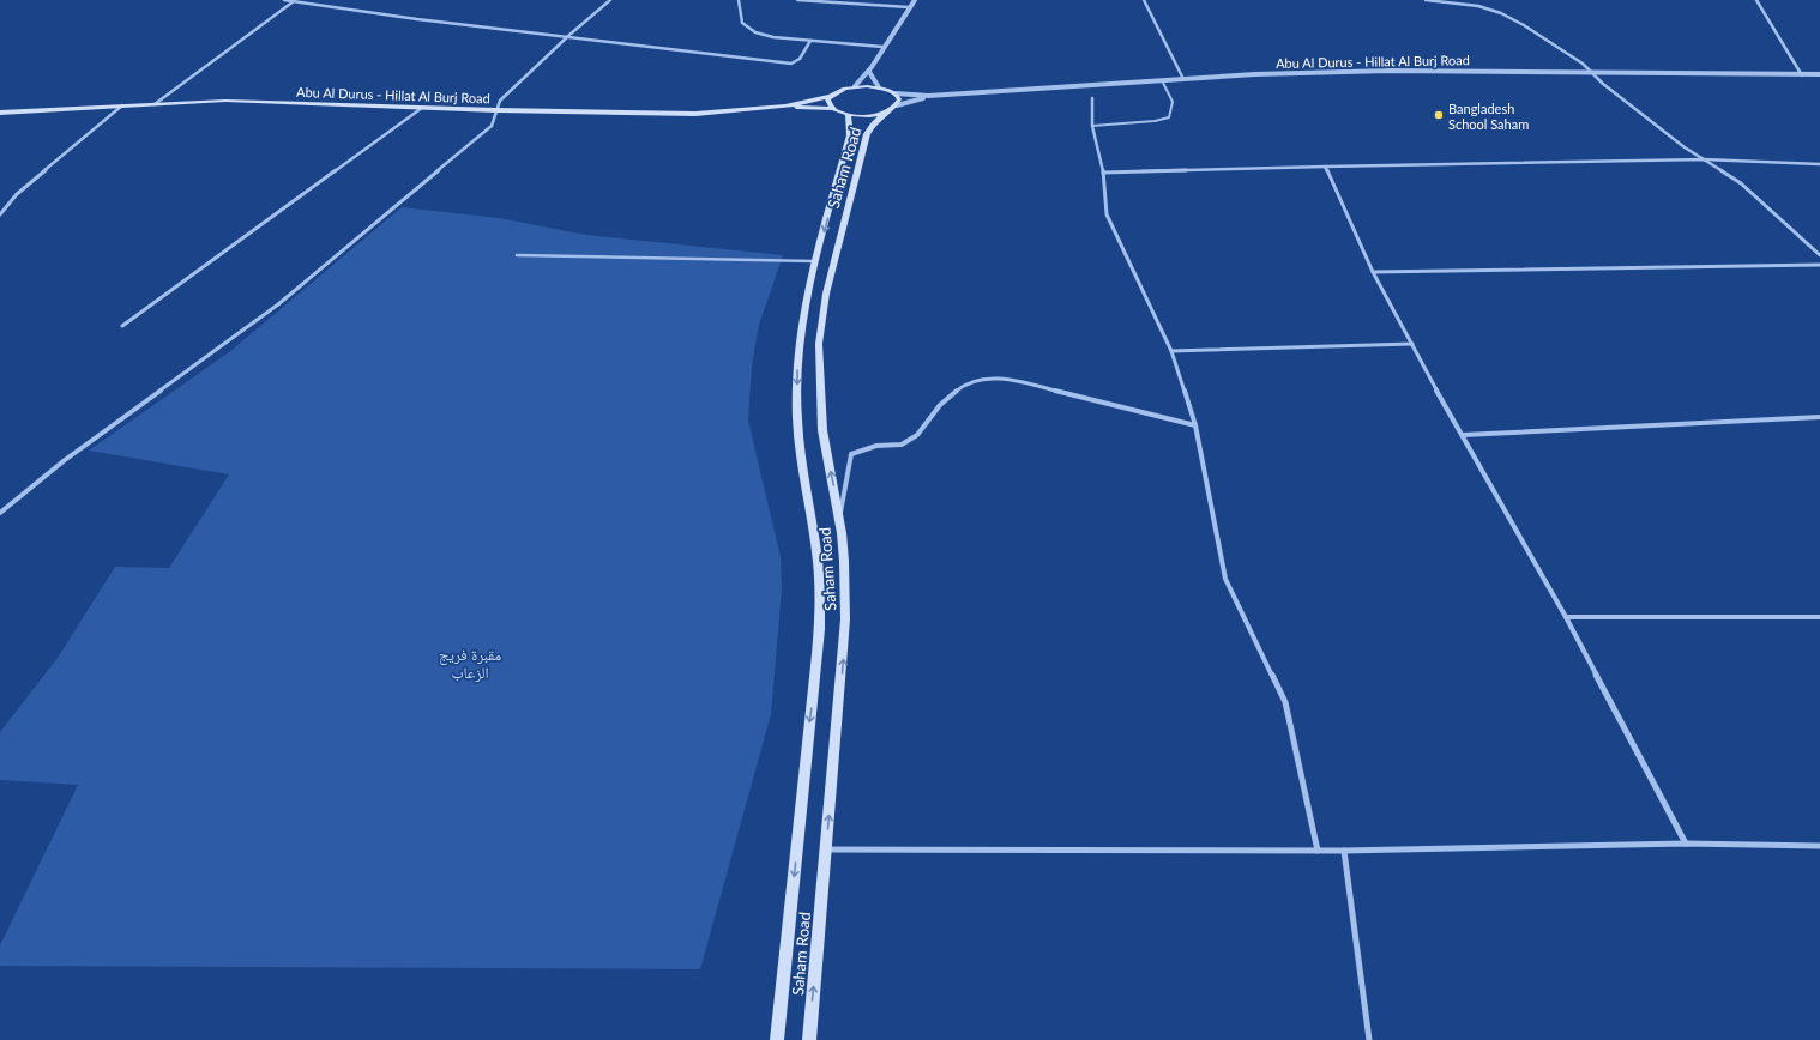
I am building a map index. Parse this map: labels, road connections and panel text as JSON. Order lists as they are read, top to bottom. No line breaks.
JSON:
{"streets":{"main road":["Abu Al Durus - Hillat Al Burj Road","Saham Road"]},"crossings":[["Abu Al Durus - Hillat Al Burj Road","Saham Road"]],"parks":["مقبرة فريج الزعاب"],"places":["Bangladesh School Saham"]}
